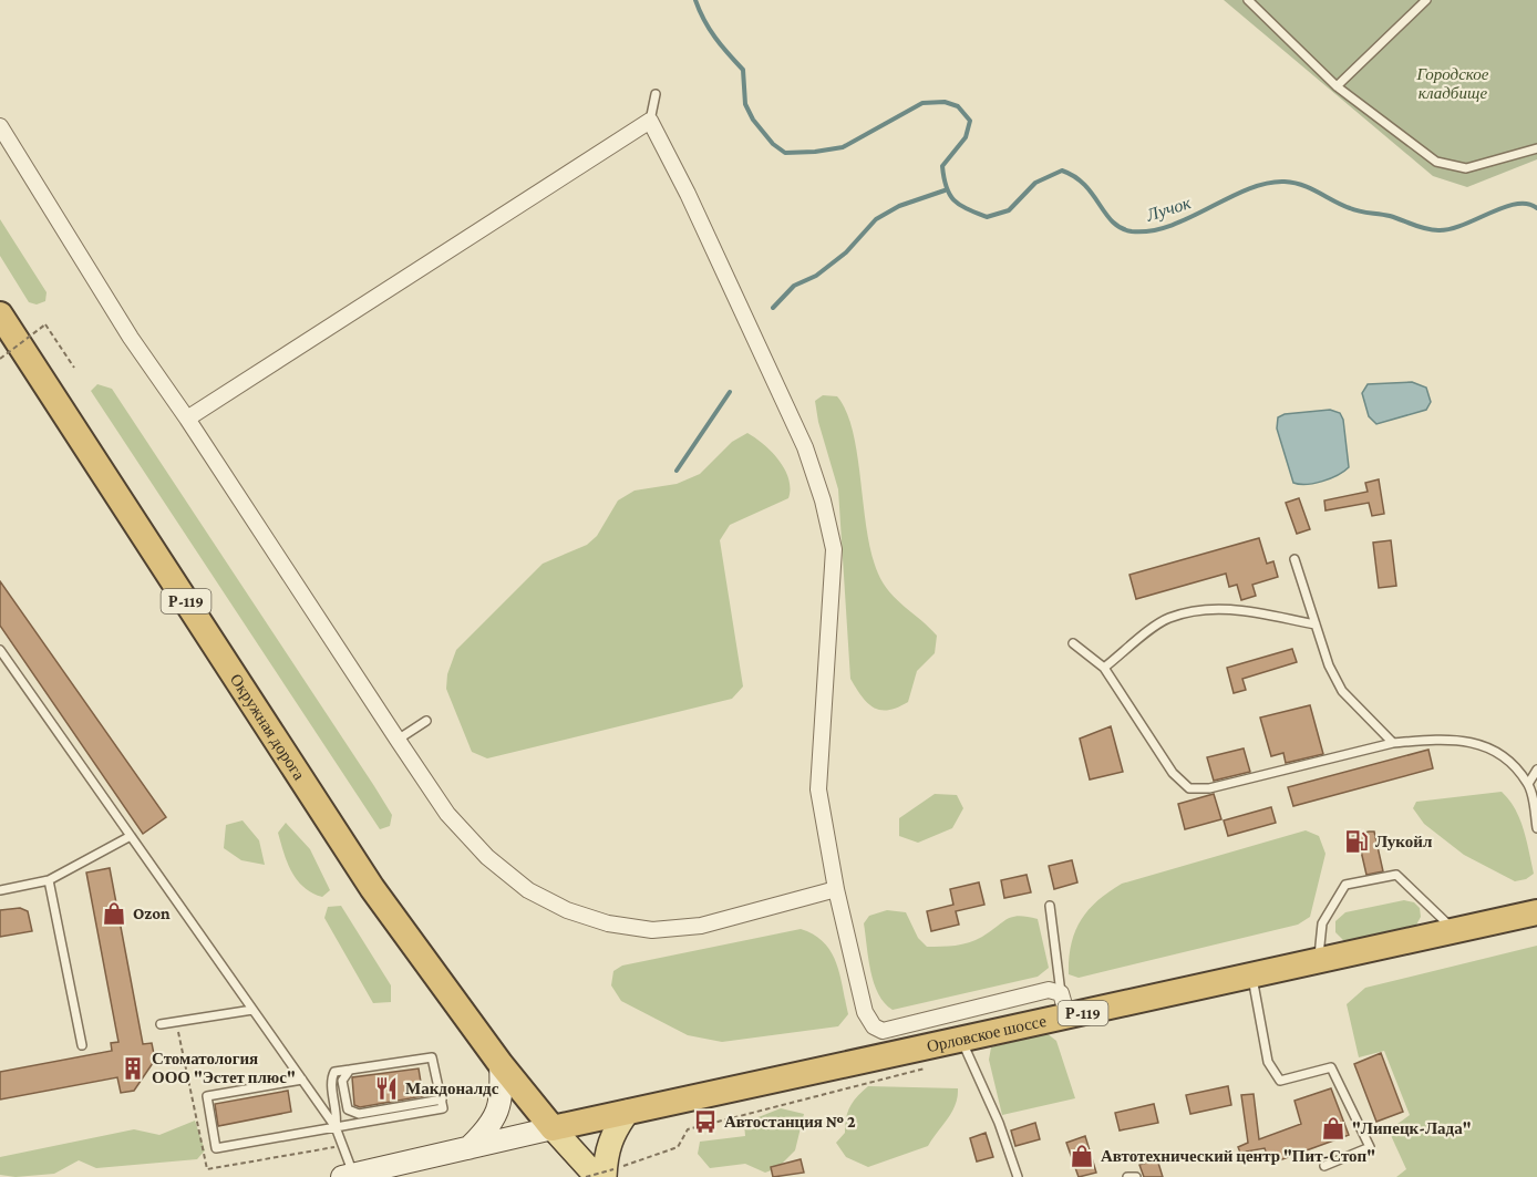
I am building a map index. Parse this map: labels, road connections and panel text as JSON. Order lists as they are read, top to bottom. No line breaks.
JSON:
{"streets":{"highway":["Р-119","Окружная дорога","Орловское шоссе"]},"crossings":[["Окружная дорога","Орловское шоссе"]],"water":["Лучок"],"parks":["Городское кладбище"],"places":{"fuel station":["Лукойл"],"shop":["Ozon","\"Липецк-Лада\"","Автотехнический центр \"Пит-Стоп\""],"building":["Стоматология ООО \"Эстет плюс\""],"restaurant":["Макдоналдс"],"bus stop":["Автостанция № 2"]}}
